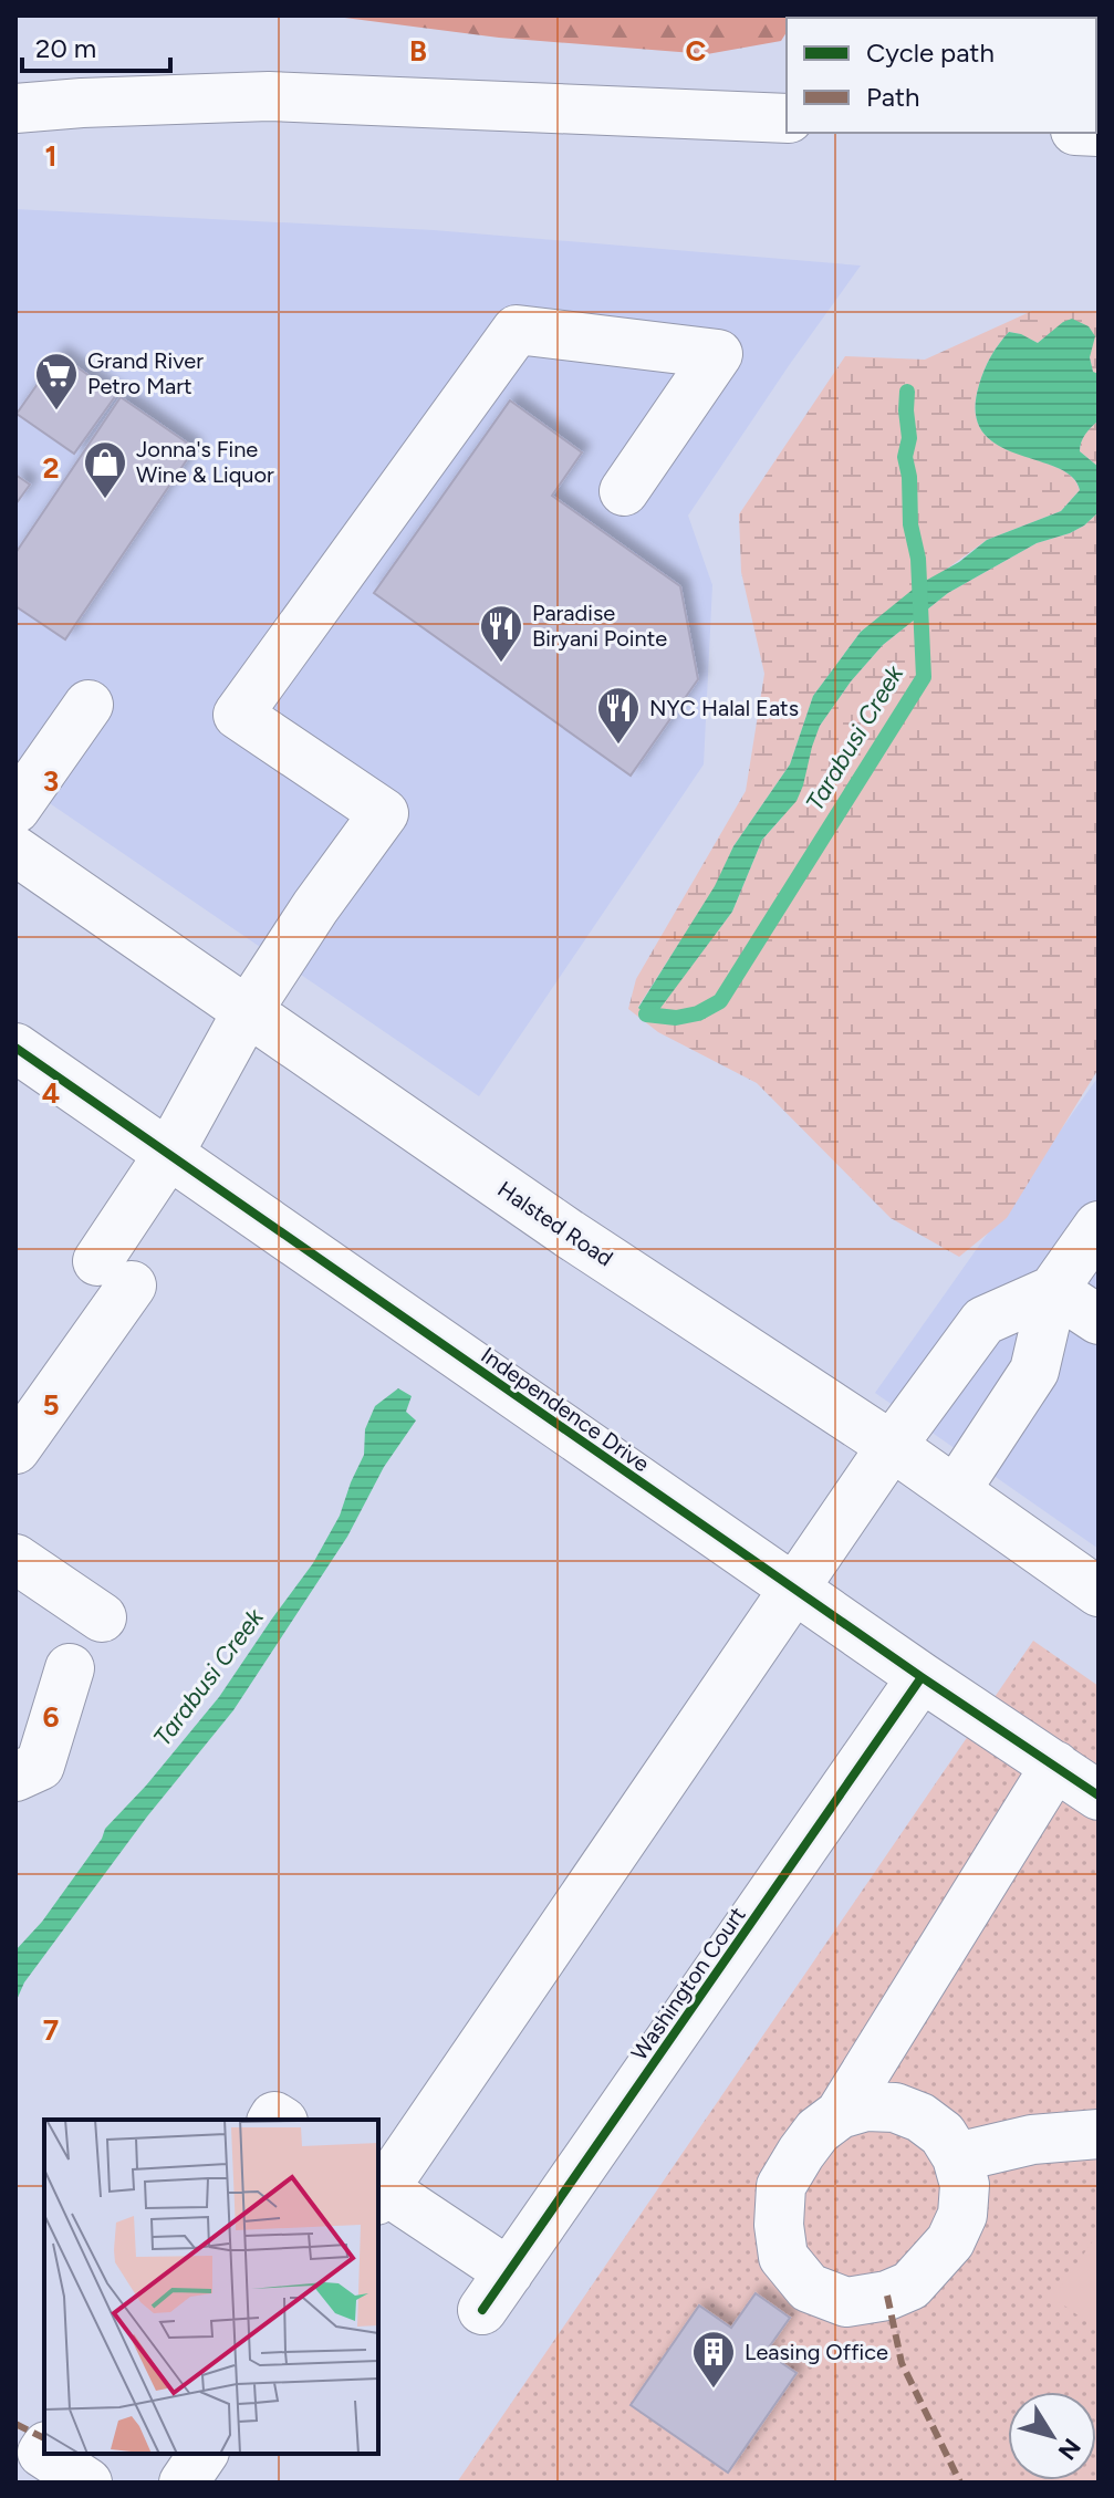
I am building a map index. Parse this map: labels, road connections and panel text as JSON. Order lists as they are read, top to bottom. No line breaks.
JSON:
{"streets":{"main road":["Halsted Road","Independence Drive","Washington Court"]},"crossings":[["Independence Drive","Washington Court"]],"water":["Tarabusi Creek"],"places":{"supermarket":["Grand River Petro Mart"],"shop":["Jonna's Fine Wine & Liquor"],"restaurant":["Paradise Biryani Pointe","NYC Halal Eats"],"building":["Leasing Office"]},"legend":["Cycle path","Path"],"scale_bar":"20 m","north":"bottom right","grid":{"columns":["B","C"],"rows":["1","2","3","4","5","6","7"]}}
